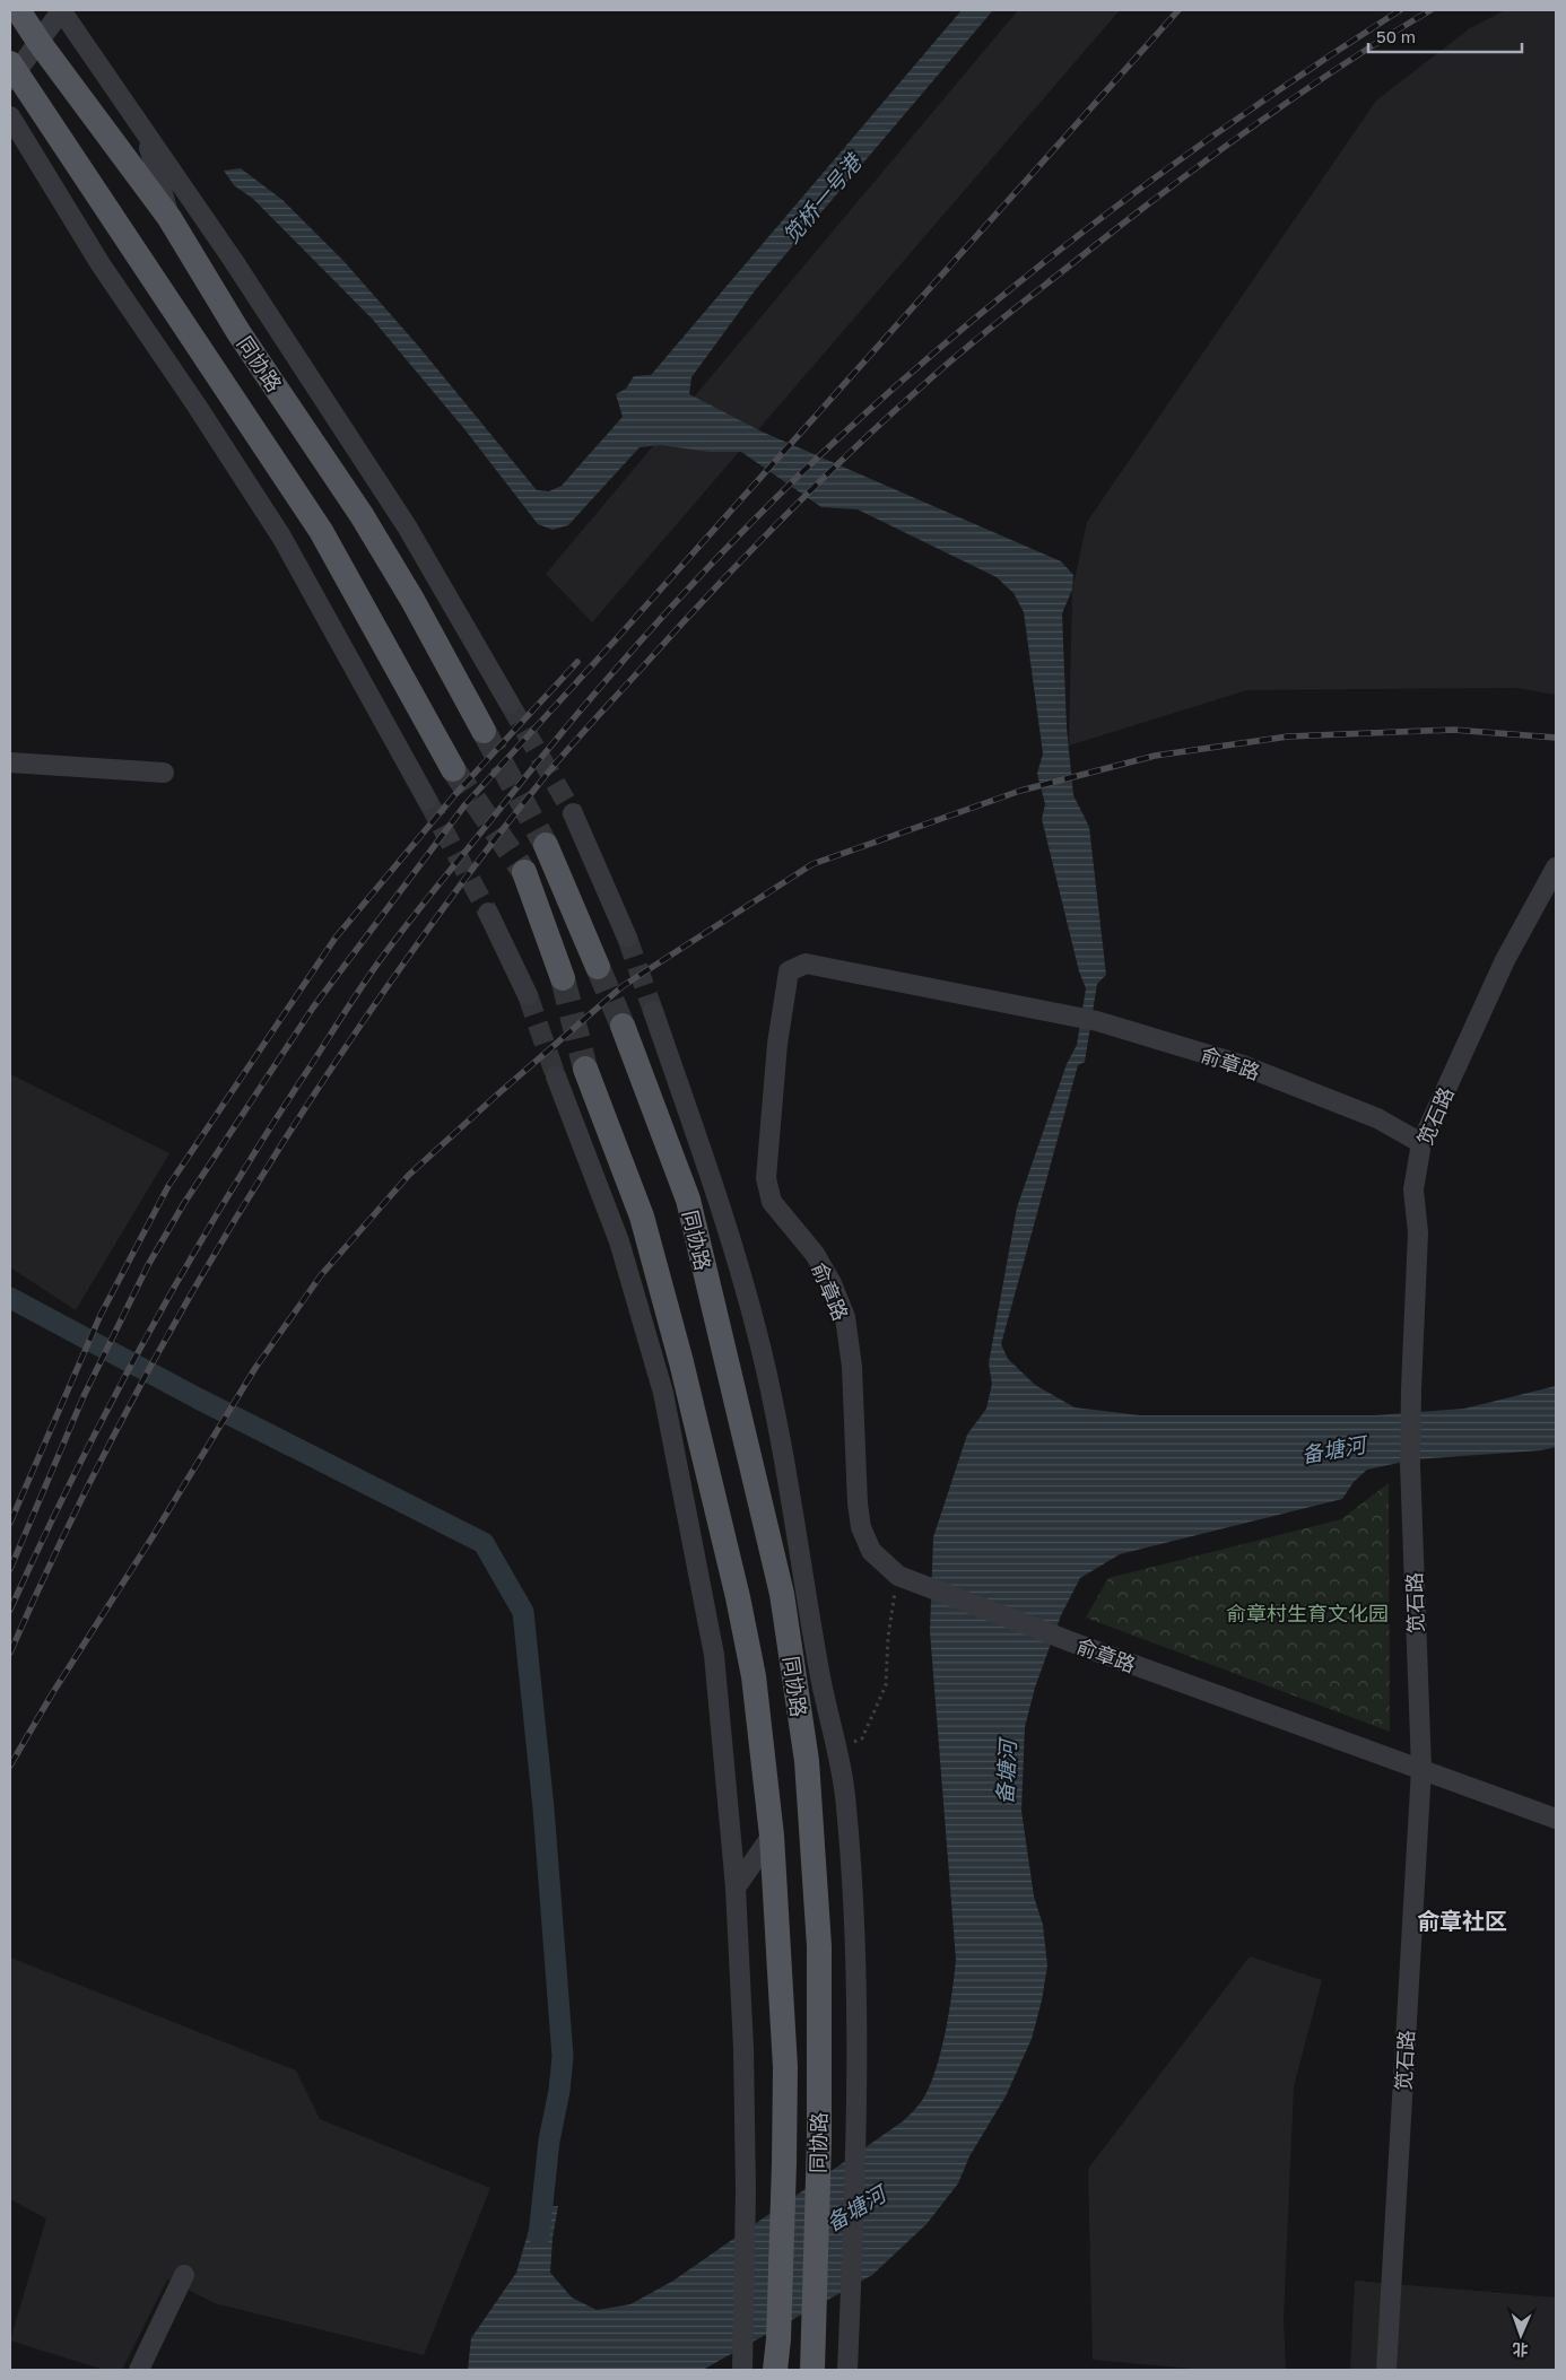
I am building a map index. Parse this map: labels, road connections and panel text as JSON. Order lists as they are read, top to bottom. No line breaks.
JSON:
{"streets":{"main road":["同协路"],"street":["俞章路","笕石路"]},"crossings":[["俞章路","笕石路"]],"districts":["俞章社区"],"water":["笕桥一号港","备塘河"],"parks":["俞章村生育文化园"],"scale_bar":"50 m","north":"bottom"}
